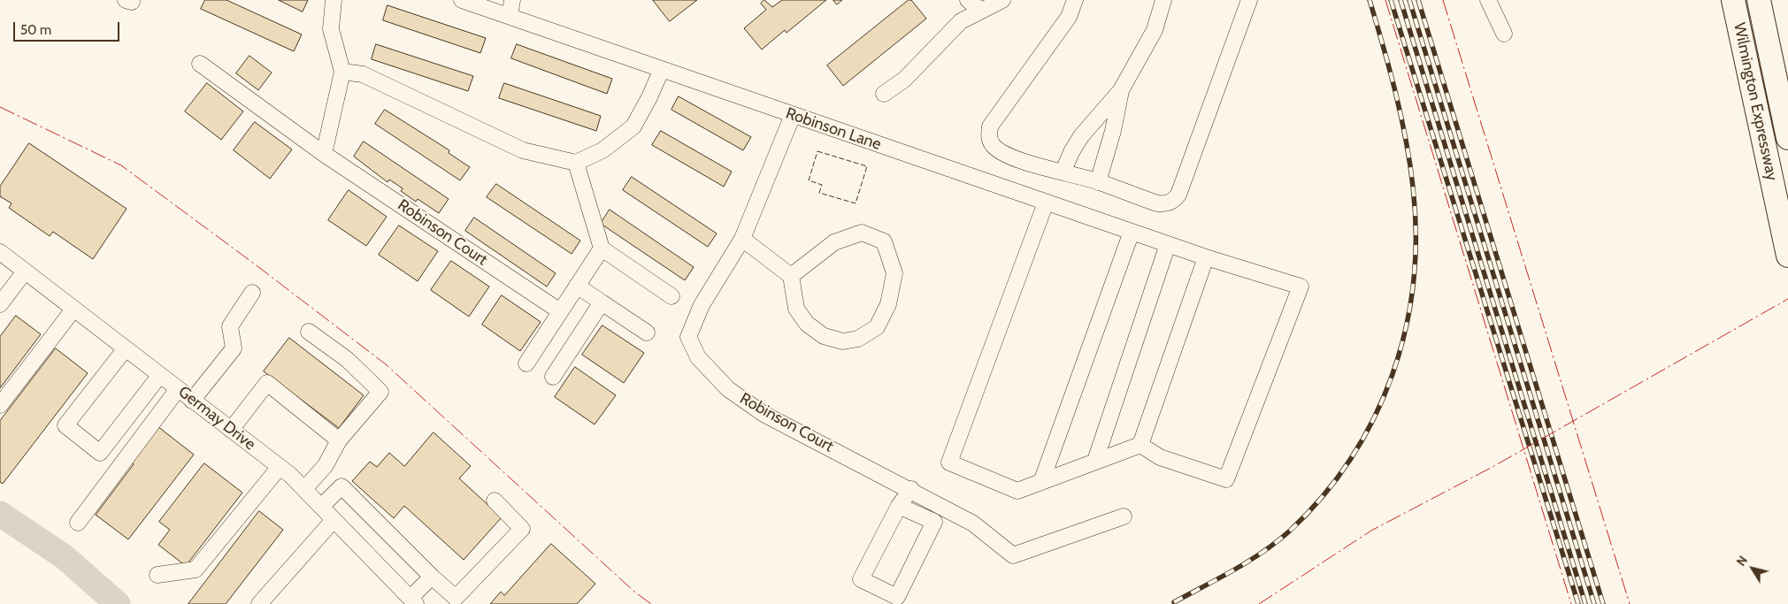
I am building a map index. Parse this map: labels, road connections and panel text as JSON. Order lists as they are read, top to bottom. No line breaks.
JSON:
{"streets":{"highway":["Wilmington Expressway"],"street":["Robinson Lane","Robinson Court","Germay Drive"]},"crossings":[["Robinson Lane","Robinson Court"]],"scale_bar":"50 m","north":"top left"}
